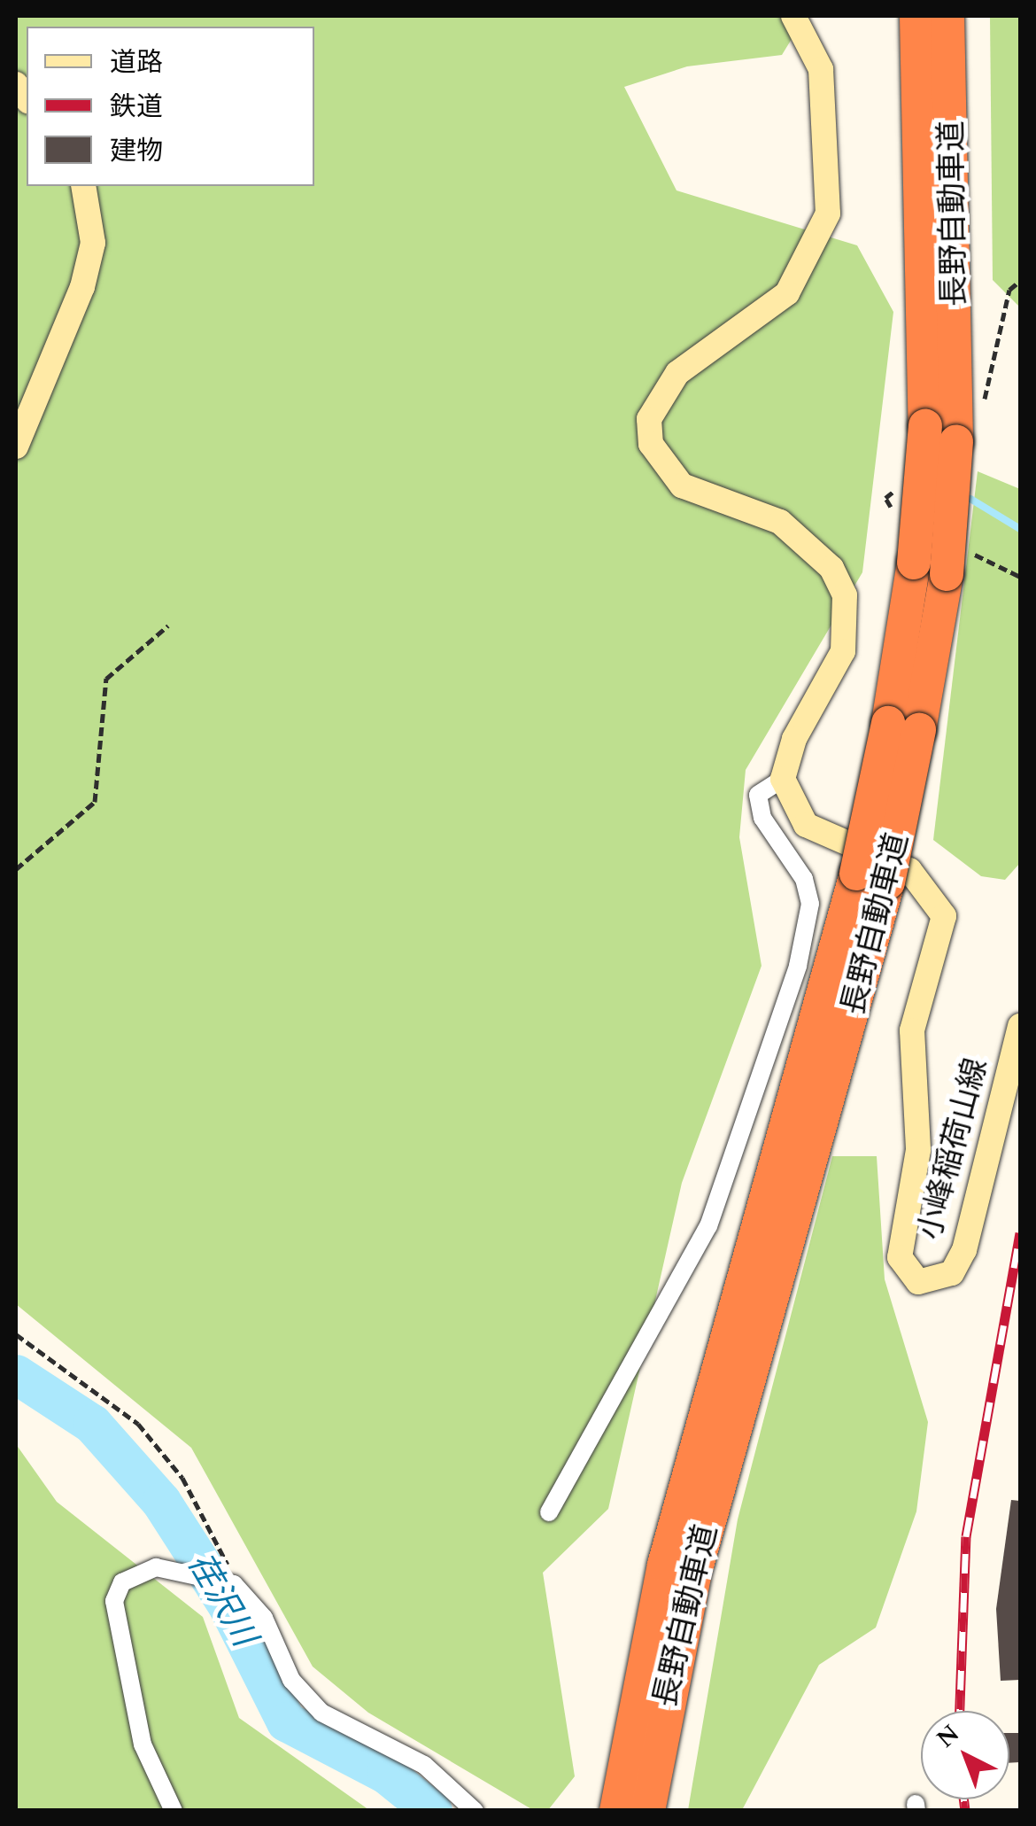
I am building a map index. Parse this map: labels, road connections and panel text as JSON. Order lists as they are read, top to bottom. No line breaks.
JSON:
{"streets":{"highway":["長野自動車道"],"main road":["小峰稲荷山線"]},"water":["荏沢川"],"legend":["道路","鉄道","建物"],"north":"top left"}
